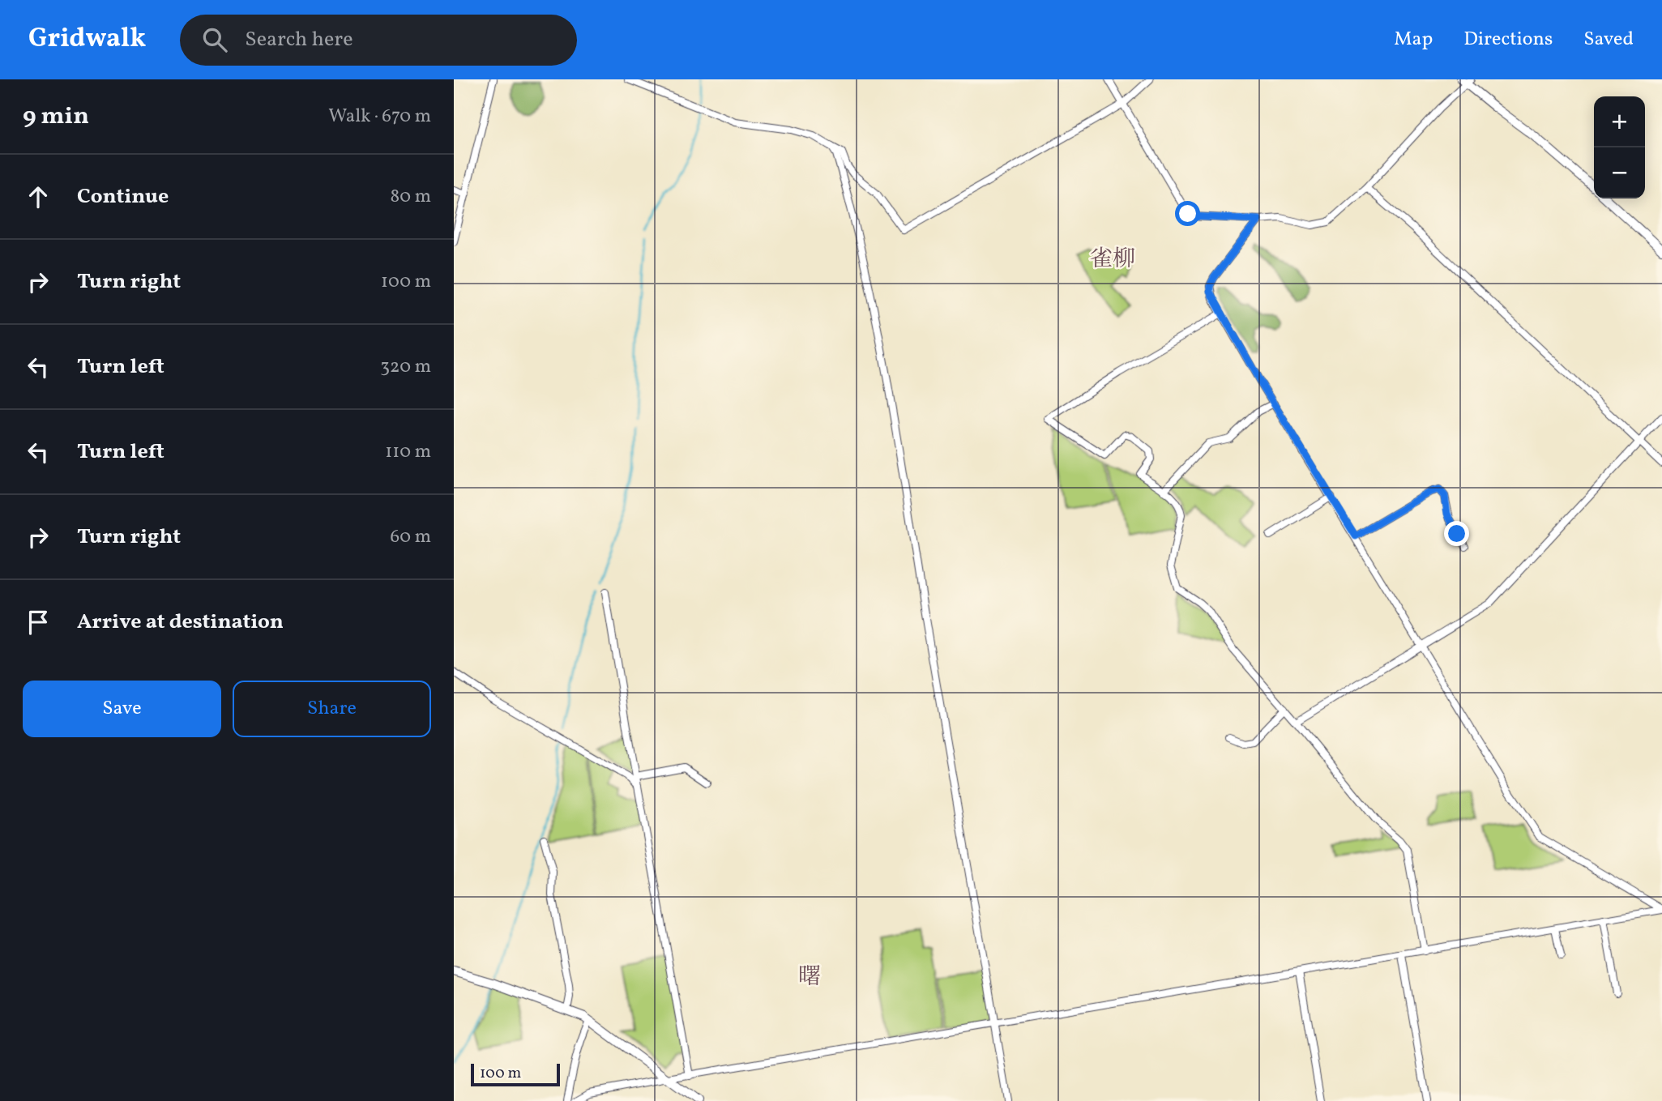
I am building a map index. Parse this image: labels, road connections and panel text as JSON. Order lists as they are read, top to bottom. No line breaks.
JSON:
{"districts":["雀柳","曙"],"scale_bar":"100 m","page":{"header":"Gridwalk","search":"Search here","nav":["Map","Directions","Saved"],"heading":["9 min","Walk · 670 m"],"map_buttons":["+","−"],"list":[["Continue","80 m"],["Turn right","100 m"],["Turn left","320 m"],["Turn left","110 m"],["Turn right","60 m"],"Arrive at destination"],"buttons":["Save","Share"],"scale":"100 m"}}
